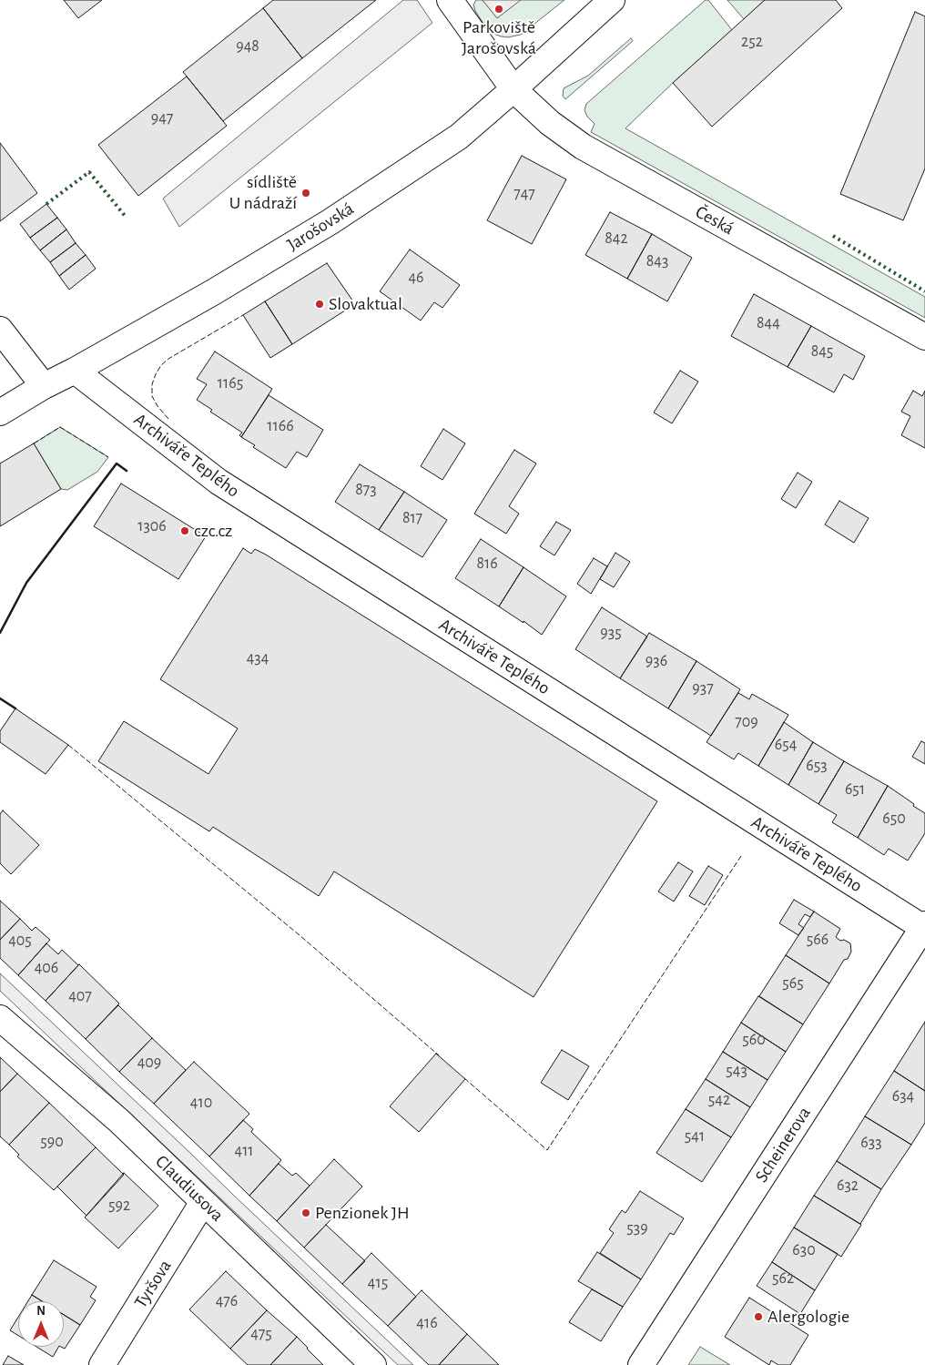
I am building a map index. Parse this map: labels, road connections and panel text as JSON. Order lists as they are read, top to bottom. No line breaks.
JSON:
{"streets":{"street":["Česká","Jarošovská","Archiváře Teplého","Scheinerova","Claudiusova","Tyršova"]},"crossings":[["Česká","Jarošovská"],["Jarošovská","Archiváře Teplého"],["Archiváře Teplého","Scheinerova"],["Claudiusova","Tyršova"]],"places":["Parkoviště Jarošovská","sídliště U nádraží","Slovaktual","czc.cz","Penzionek JH","Alergologie"],"house_numbers":["252","948","947","747","842","843","46","844","845","1165","1166","873","817","1306","816","935","434","936","937","709","654","653","651","650","566","405","406","565","407","560","409","543","634","542","410","541","590","633","411","632","592","539","630","562","415","476","416","475"],"north":"top"}
